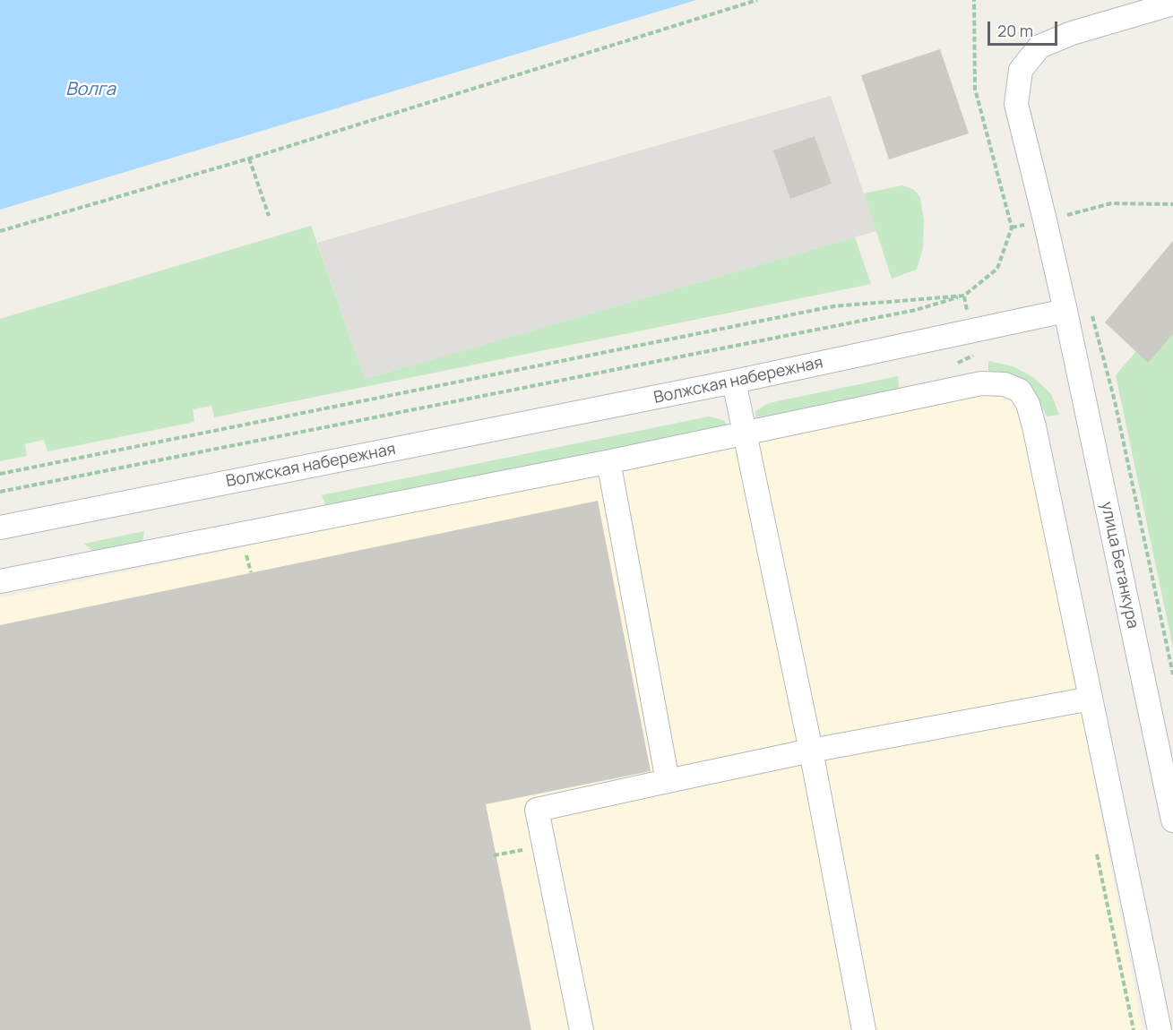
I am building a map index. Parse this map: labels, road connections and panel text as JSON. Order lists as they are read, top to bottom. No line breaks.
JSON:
{"streets":{"street":["Волжская набережная","улица Бетанкура"]},"crossings":[["Волжская набережная","улица Бетанкура"]],"water":["Волга"],"scale_bar":"20 m"}
